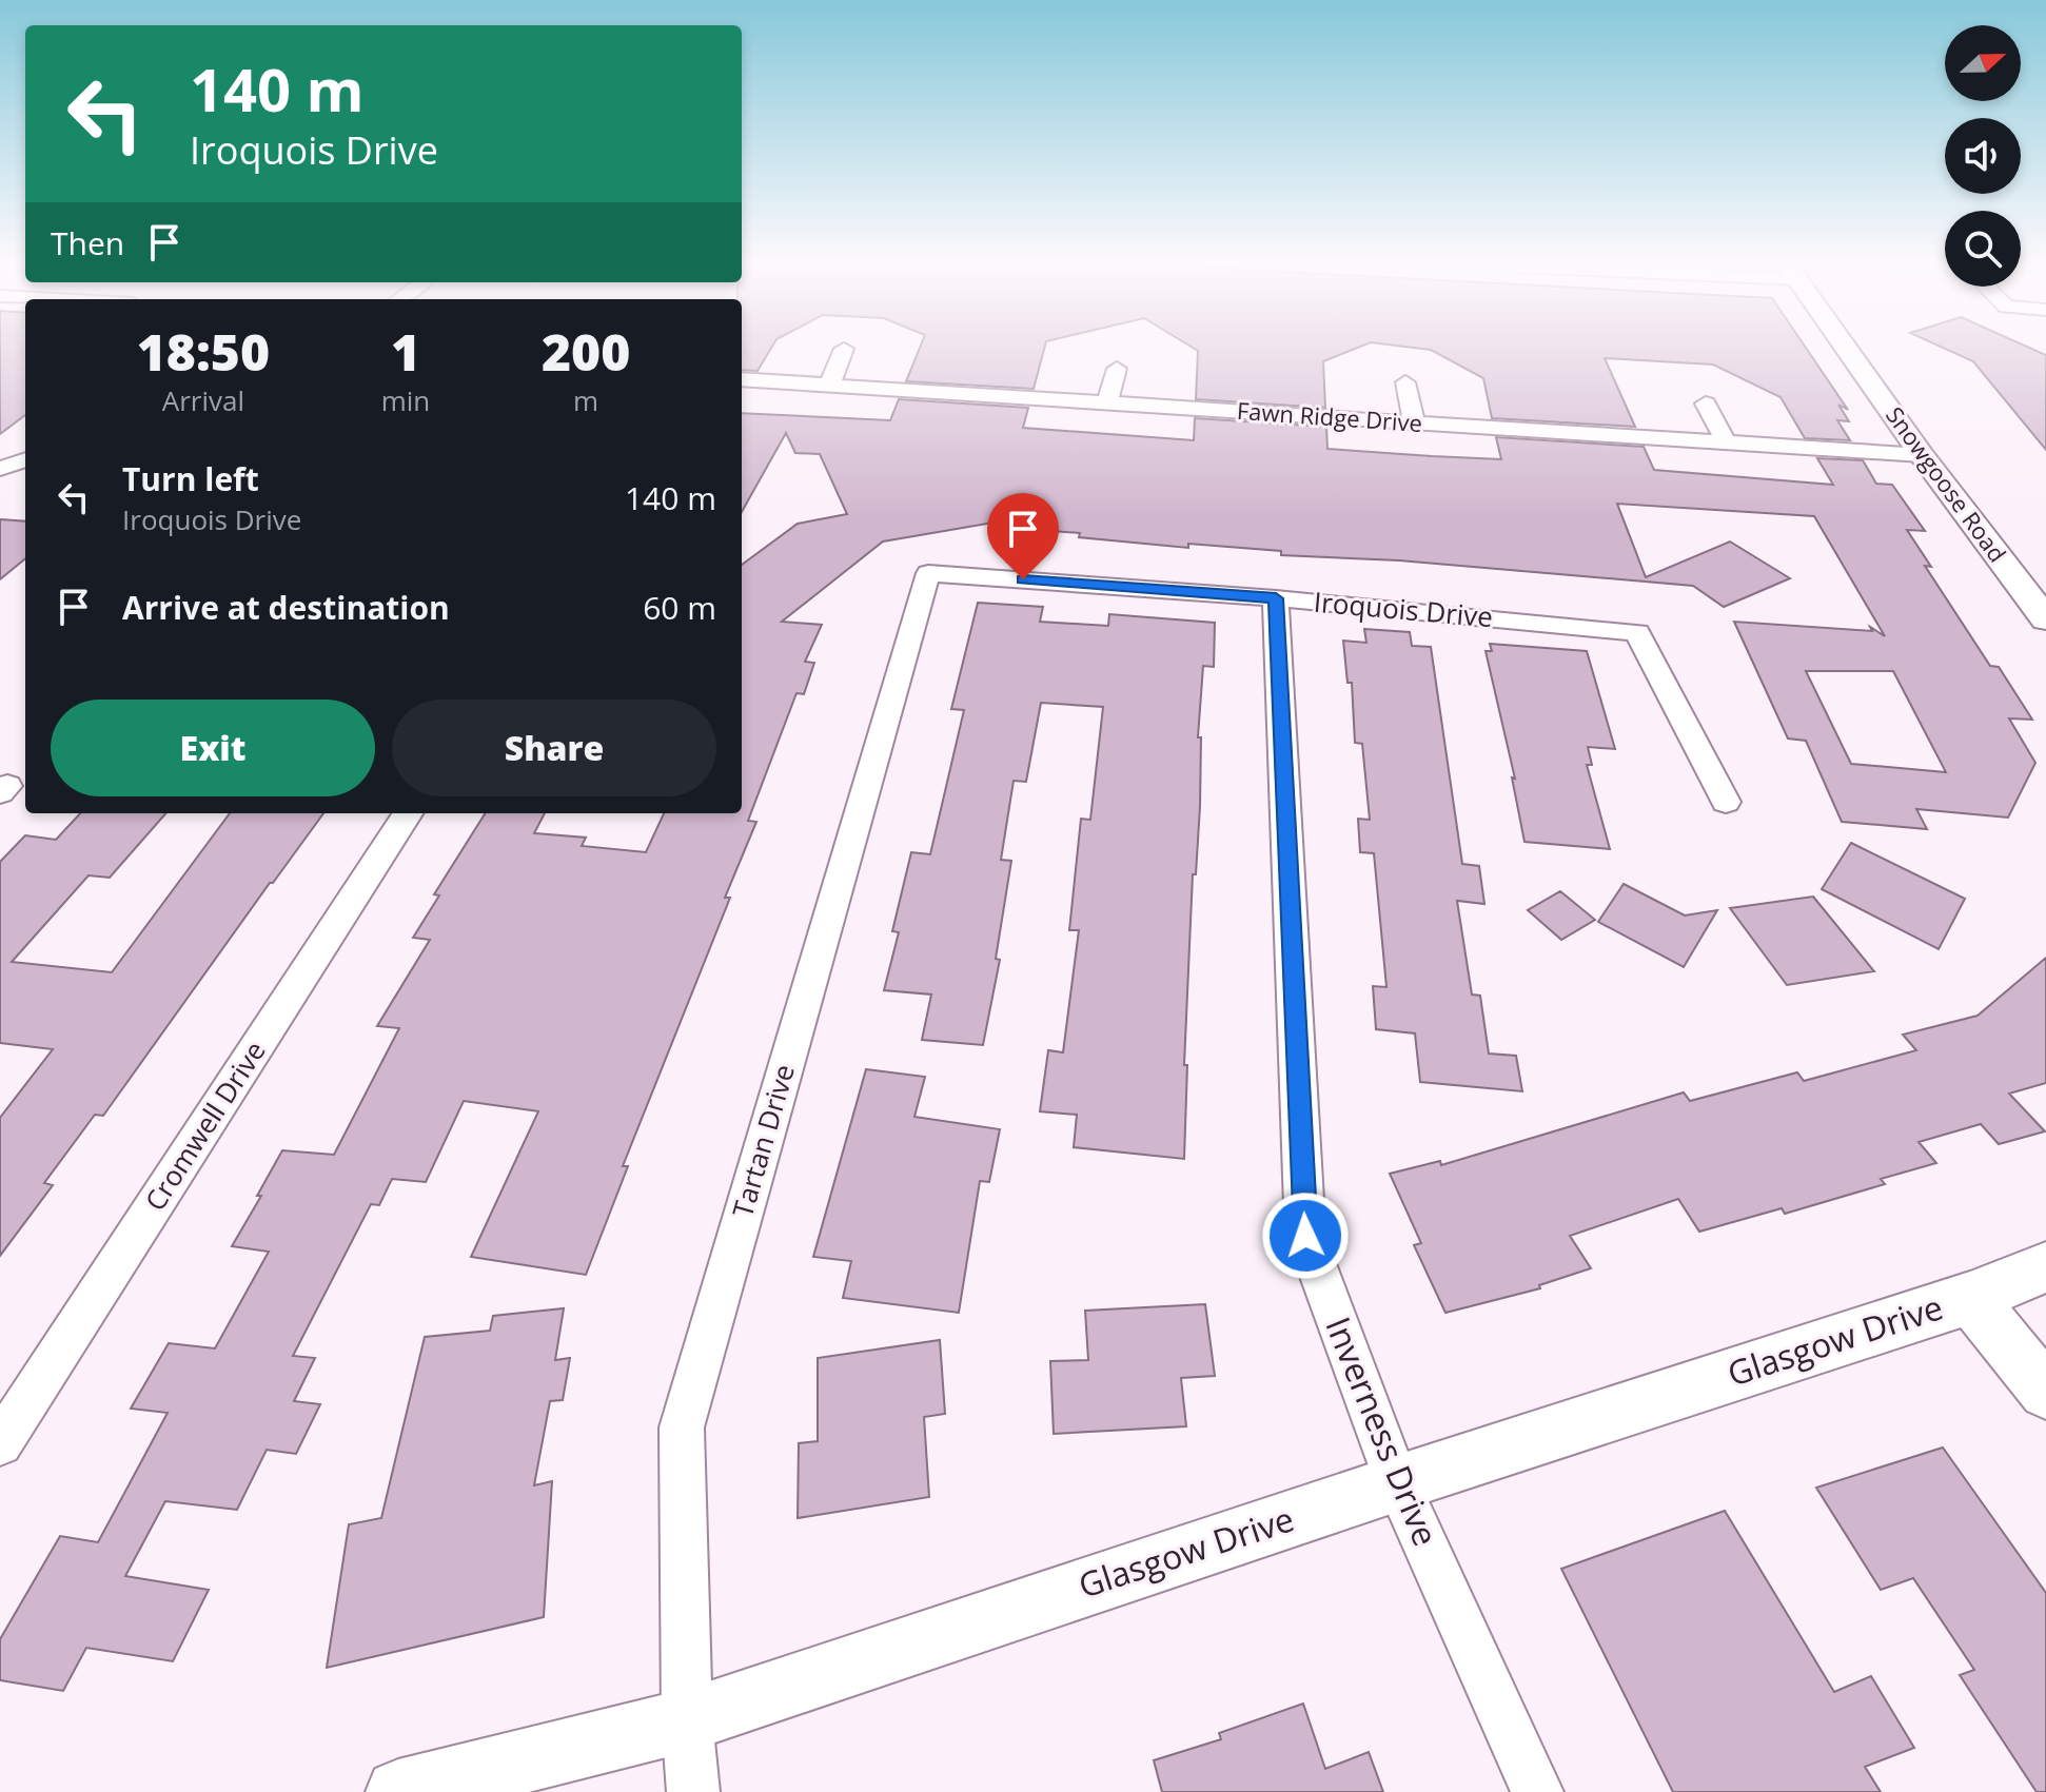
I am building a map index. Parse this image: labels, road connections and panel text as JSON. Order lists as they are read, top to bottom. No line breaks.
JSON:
{"streets":{"street":["Fawn Ridge Drive","Snowgoose Road","Iroquois Drive","Cromwell Drive","Tartan Drive","Glasgow Drive","Inverness Drive"]},"crossings":[["Fawn Ridge Drive","Snowgoose Road"],["Iroquois Drive","Tartan Drive"],["Iroquois Drive","Inverness Drive"],["Tartan Drive","Glasgow Drive"],["Glasgow Drive","Inverness Drive"]],"north":"right","page":{"turn":["140 m","Iroquois Drive"],"then":"Then","eta":["18:50","Arrival","1","min","200","m"],"list":[{"name":"Turn left","note":"Iroquois Drive","value":"140 m"},{"name":"Arrive at destination","value":"60 m"}],"buttons":["Exit","Share"]}}
